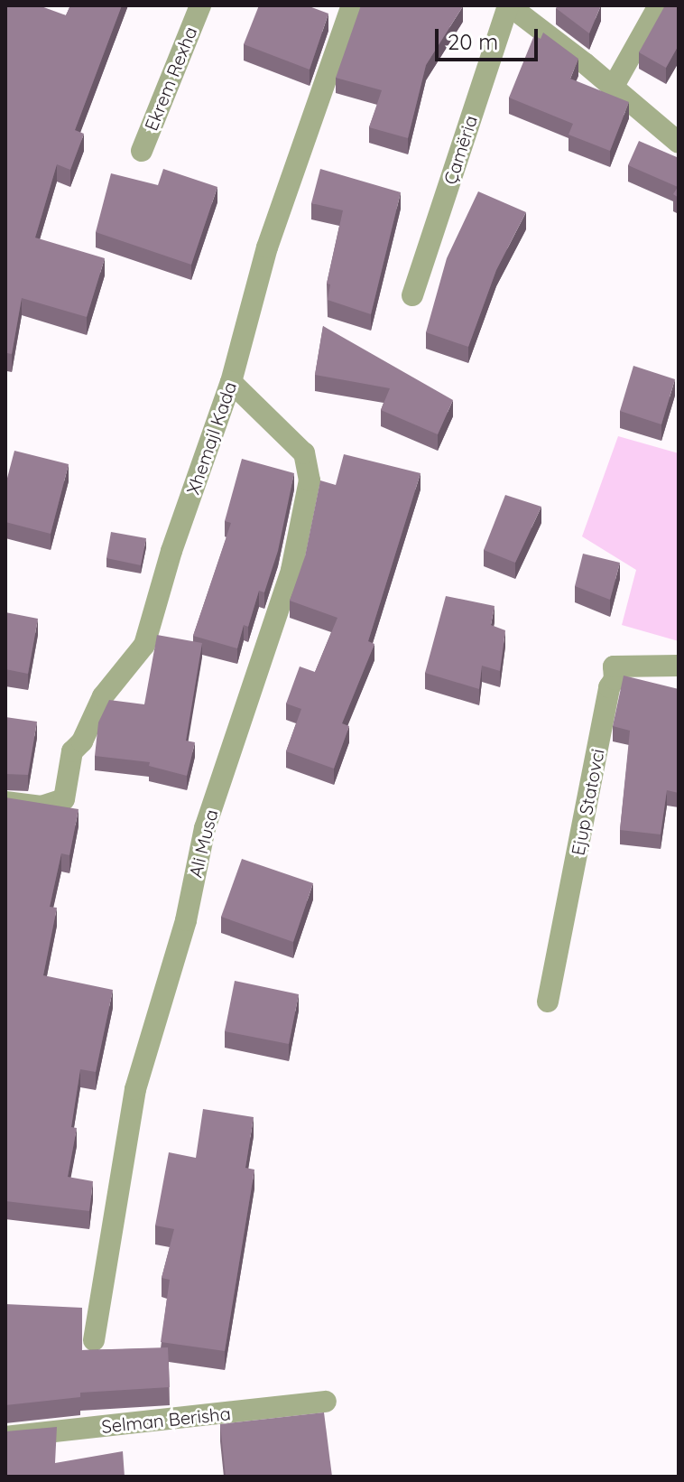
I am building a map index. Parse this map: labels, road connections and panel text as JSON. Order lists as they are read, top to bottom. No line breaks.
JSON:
{"streets":{"street":["Ekrem Rexha","Çamëria","Xhemajl Kada","Ejup Statovci","Ali Musa","Selman Berisha"]},"crossings":[["Xhemajl Kada","Ali Musa"]],"scale_bar":"20 m"}
